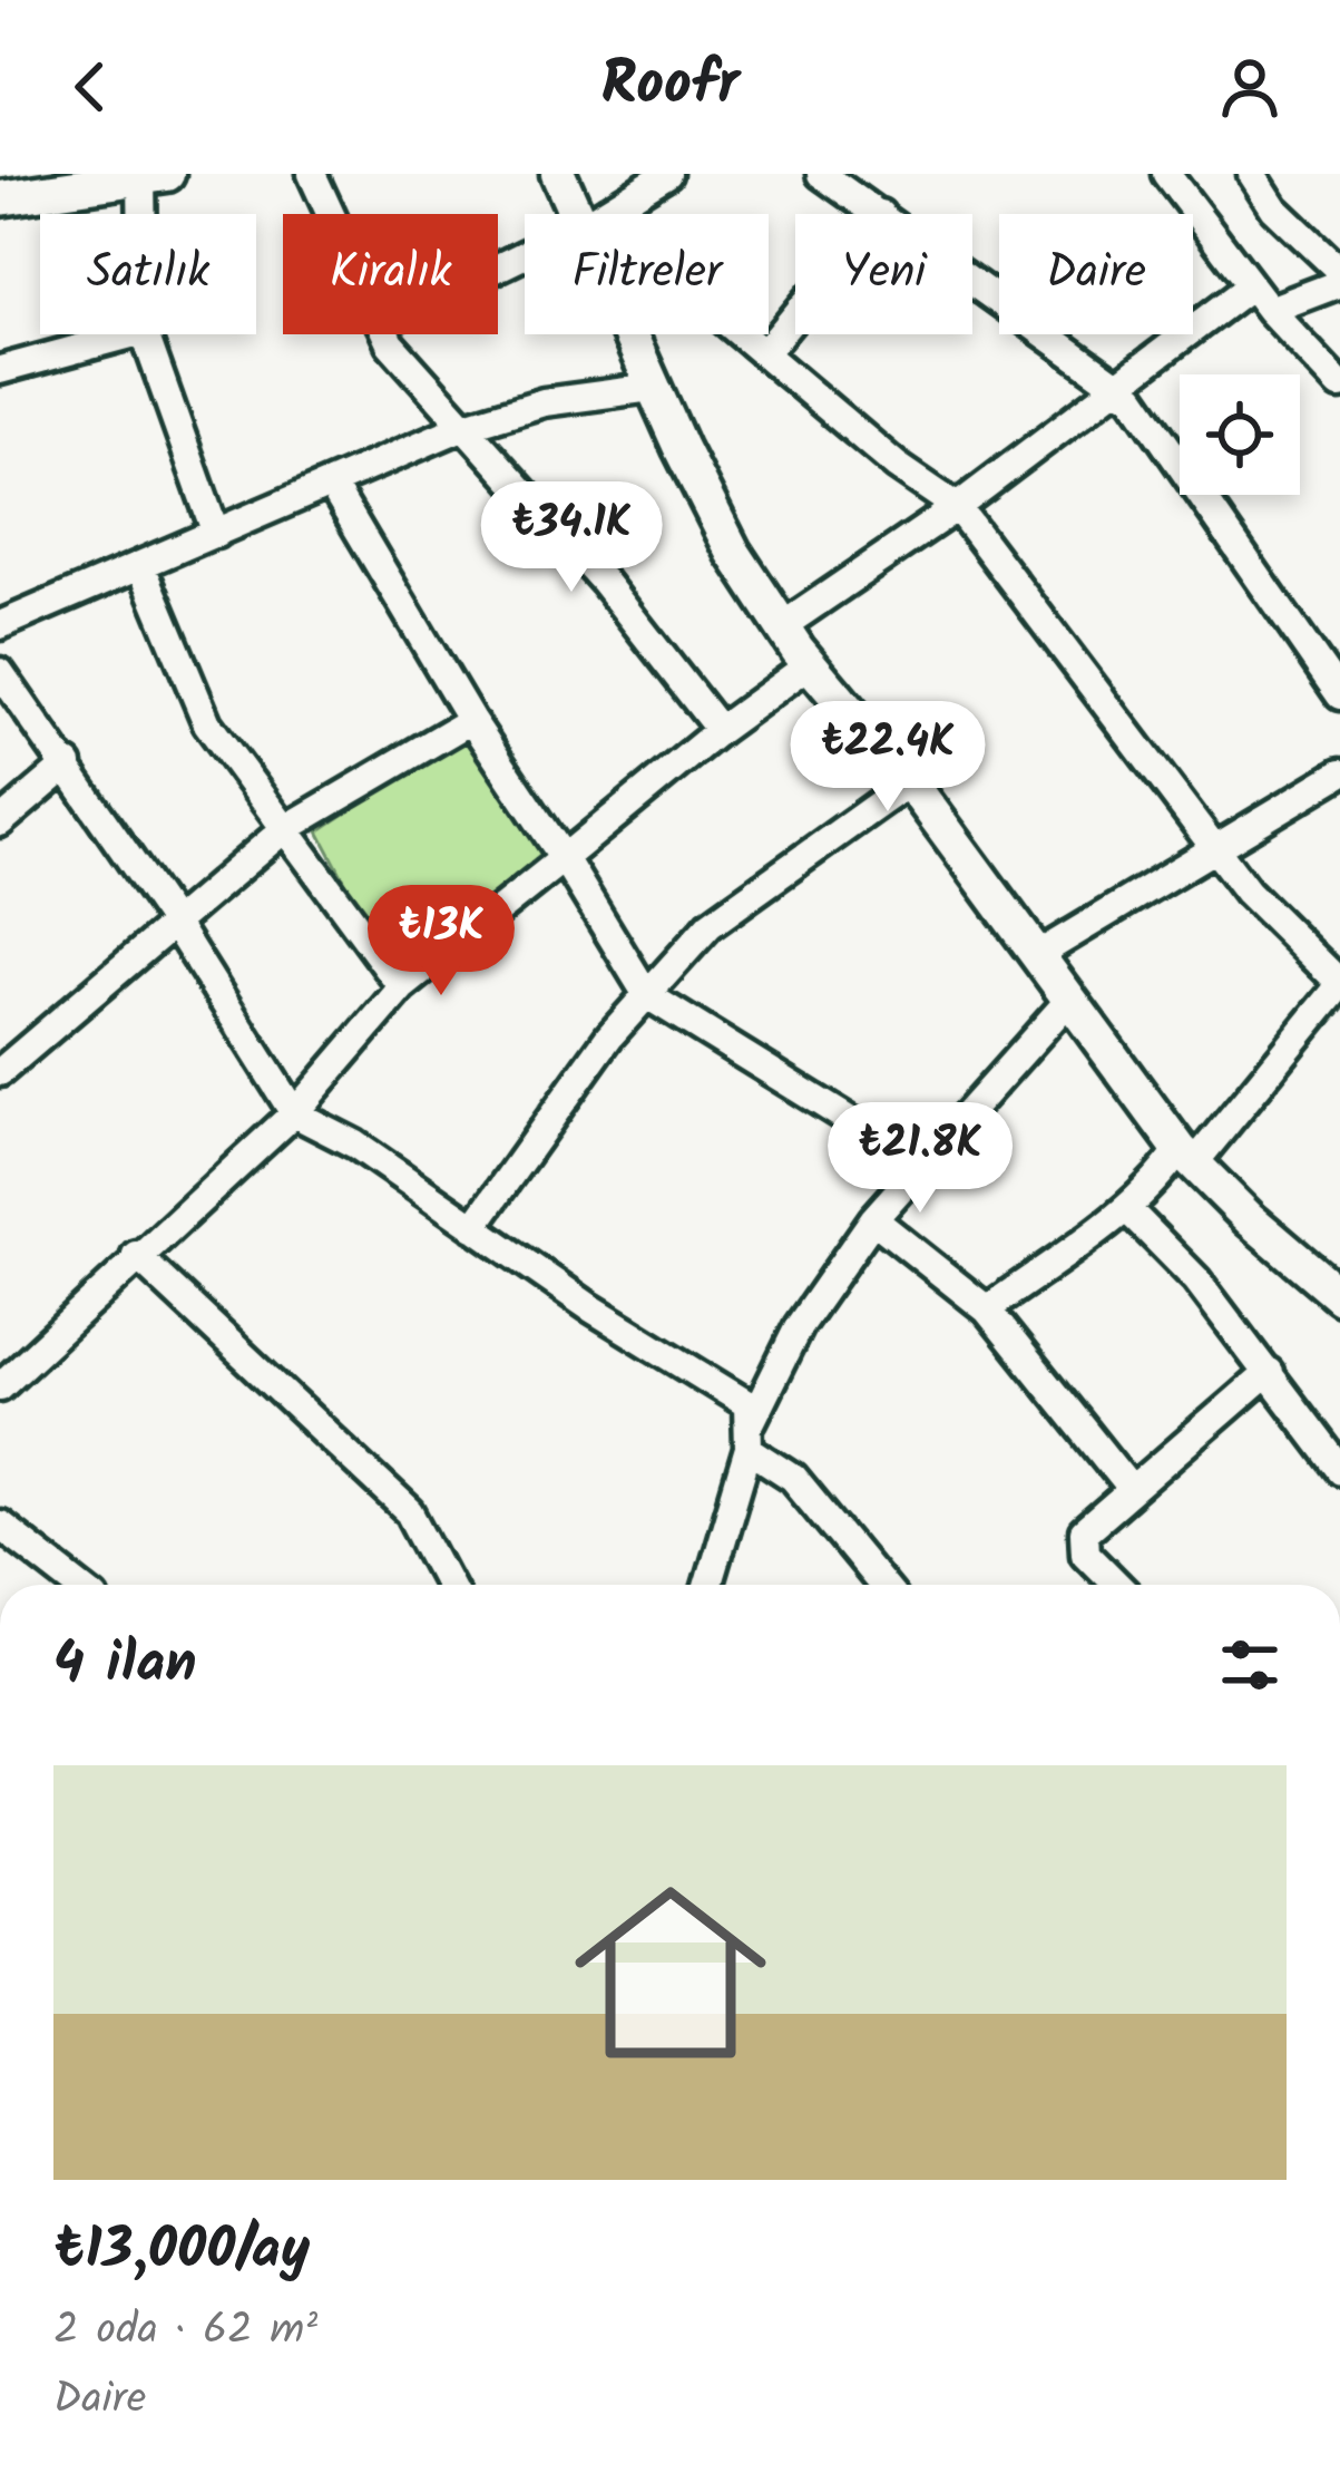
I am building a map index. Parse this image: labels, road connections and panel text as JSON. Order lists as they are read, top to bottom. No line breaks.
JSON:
{"page":{"header":"Roofr","chip":["Satılık","Kiralık","Filtreler","Yeni","Daire"],"price":["₺34.1K","₺22.4K","₺13K","₺21.8K"],"heading":"4 ilan","list":[{"name":"₺13,000/ay","note":"2 oda · 62 m² · Daire"}]}}
